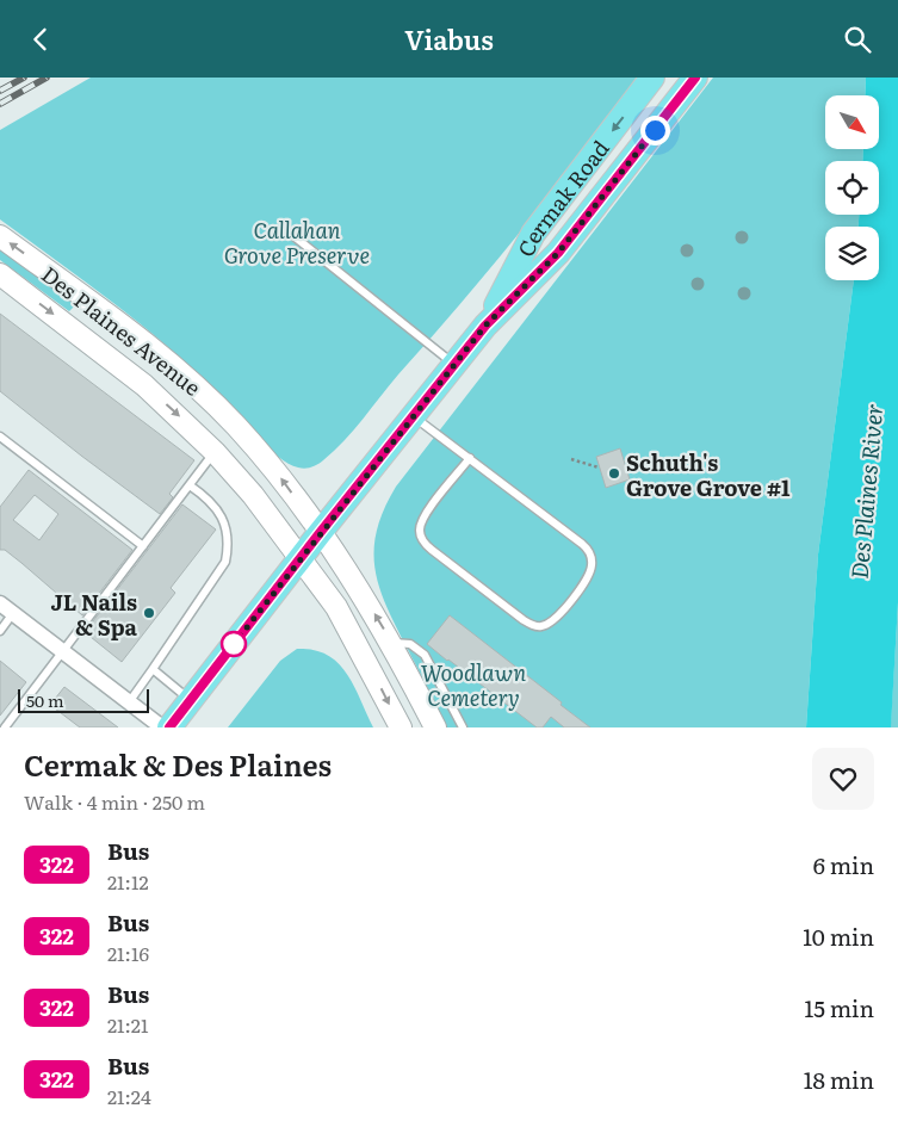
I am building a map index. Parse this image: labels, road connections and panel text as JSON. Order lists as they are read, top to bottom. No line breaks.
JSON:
{"streets":{"main road":["Cermak Road","Des Plaines Avenue"]},"crossings":[["Cermak Road","Des Plaines Avenue"]],"water":["Des Plaines River"],"parks":["Callahan Grove Preserve","Woodlawn Cemetery"],"places":["Schuth's Grove Grove #1","JL Nails & Spa"],"lines":["bus line 322"],"scale_bar":"50 m","north":"bottom right","page":{"header":"Viabus","scale":"50 m","heading":["Cermak & Des Plaines","Walk · 4 min · 250 m"],"list":[{"mark":"322","name":"Bus","note":"21:12","value":"6 min"},{"mark":"322","name":"Bus","note":"21:16","value":"10 min"},{"mark":"322","name":"Bus","note":"21:21","value":"15 min"},{"mark":"322","name":"Bus","note":"21:24","value":"18 min"}]}}
